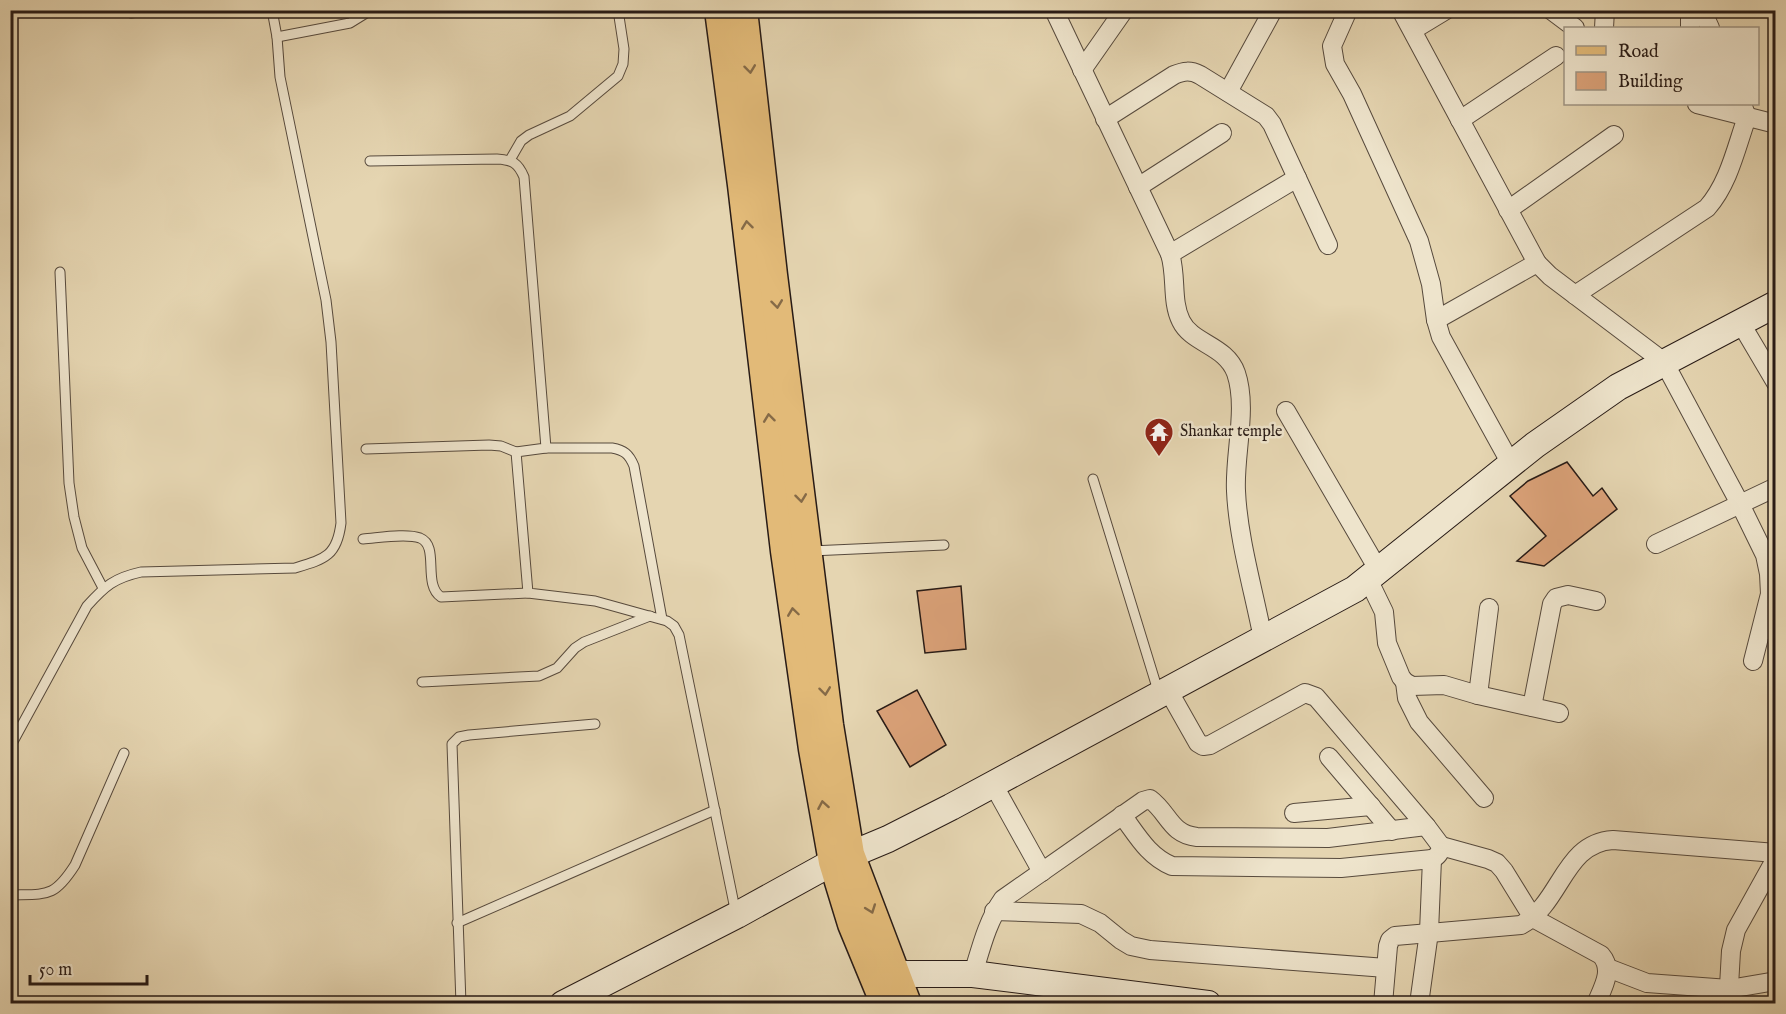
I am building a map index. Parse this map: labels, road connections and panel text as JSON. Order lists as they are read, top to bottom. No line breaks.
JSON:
{"places":{"temple":["Shankar temple"]},"legend":["Road","Building"],"scale_bar":"50 m"}
